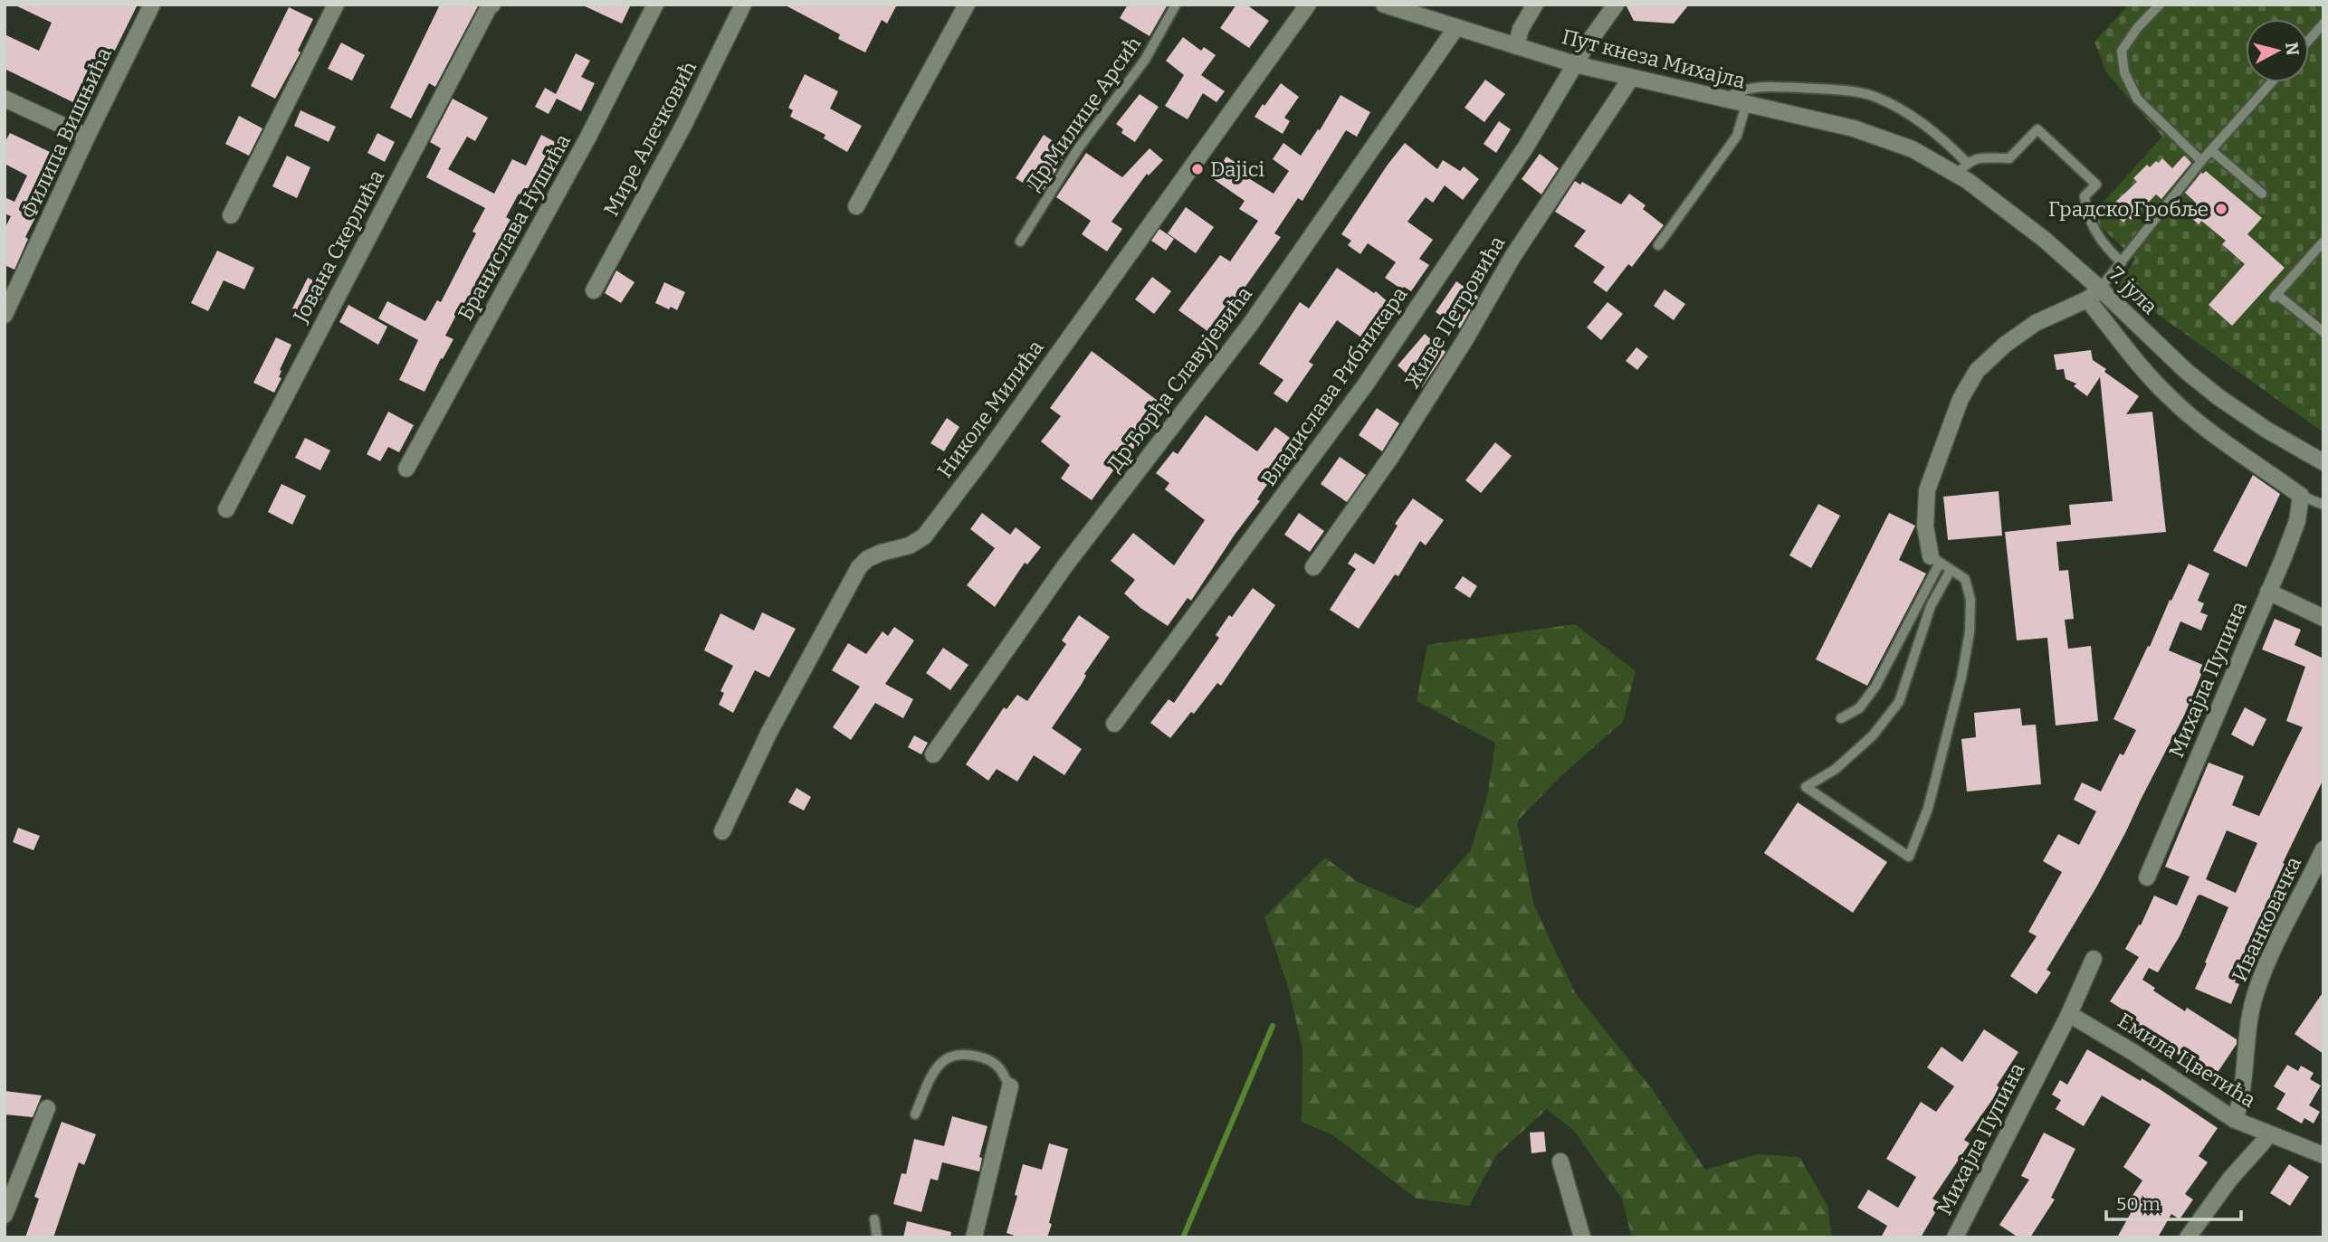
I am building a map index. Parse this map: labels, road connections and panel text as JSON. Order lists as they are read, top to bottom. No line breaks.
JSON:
{"streets":{"street":["Пут кнеза Михајла","Филипа Вишњића","Мире Алечковић","Бранислава Нушића","Јована Скерлића","7. јула","Живе Петровића","Др Ђорђа Славујевића","Владислава Рибникара","Николе Милића","Михајла Пупина","Иванковачка","Емила Цветића"],"lane":["Др Милице Арсић"]},"crossings":[["Пут кнеза Михајла","7. јула"],["Пут кнеза Михајла","Живе Петровића"],["Пут кнеза Михајла","Др Ђорђа Славујевића"],["Пут кнеза Михајла","Владислава Рибникара"],["Михајла Пупина","Емила Цветића"],["Иванковачка","Емила Цветића"]],"places":["Dajici","Градско Гробље"],"scale_bar":"50 m","north":"right"}
